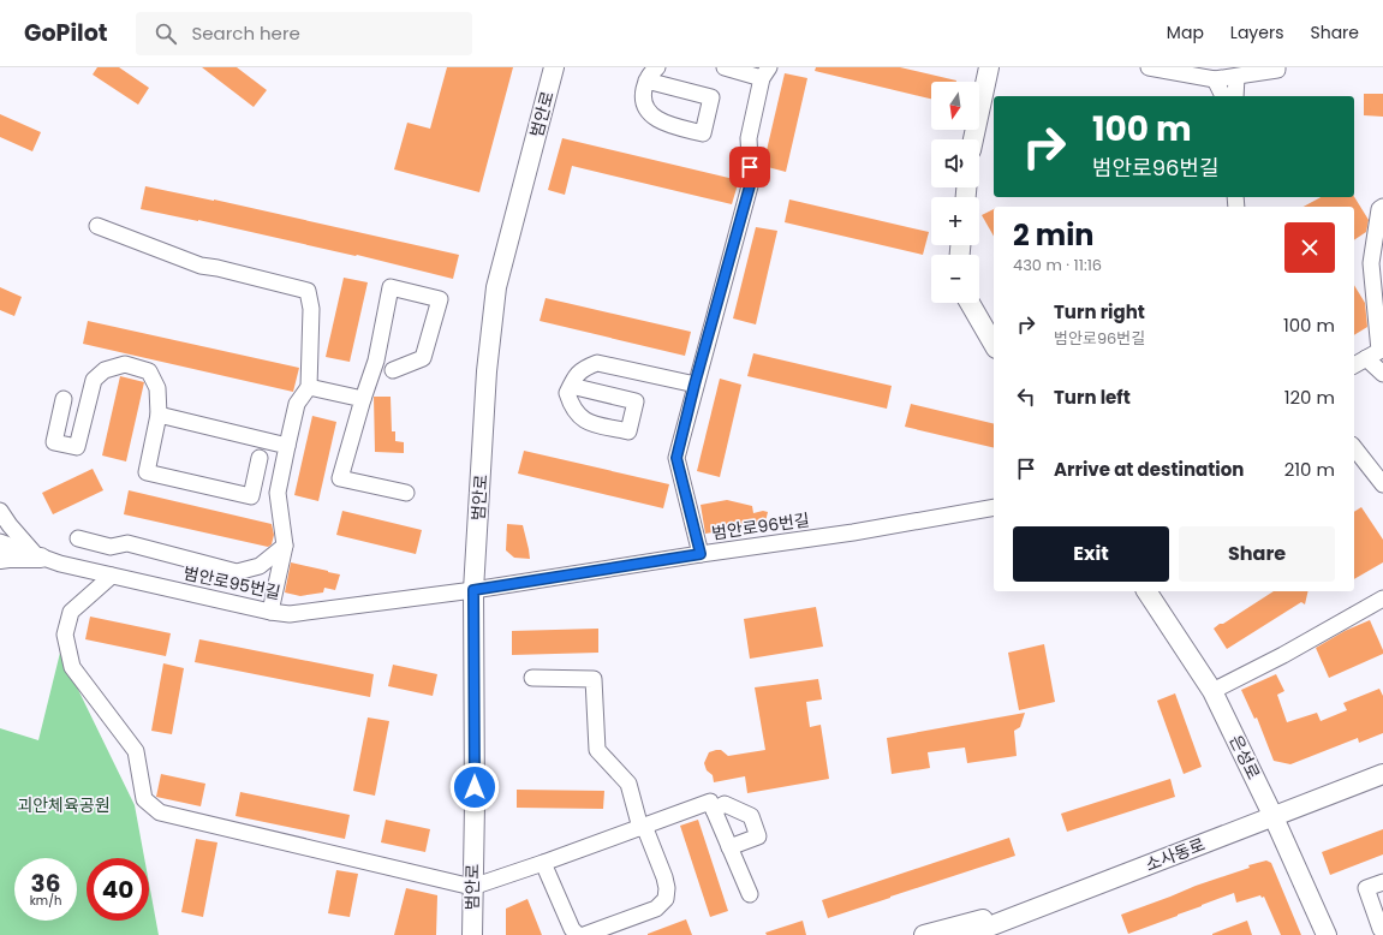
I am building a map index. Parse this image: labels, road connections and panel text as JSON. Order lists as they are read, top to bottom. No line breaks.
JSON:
{"streets":{"street":["범안로","범안로96번길","범안로95번길","은성로","소사동로"]},"crossings":[["범안로","범안로96번길"],["범안로","범안로95번길"],["범안로96번길","범안로95번길"],["은성로","소사동로"]],"parks":["괴안체육공원"],"north":"bottom","page":{"header":"GoPilot","search":"Search here","nav":["Map","Layers","Share"],"map_buttons":["+","−"],"turn":["100 m","범안로96번길"],"heading":["2 min","430 m · 11:16"],"list":[{"name":"Turn right","note":"범안로96번길","value":"100 m"},{"name":"Turn left","value":"120 m"},{"name":"Arrive at destination","value":"210 m"}],"buttons":["Exit","Share"],"speed":"36 km/h","limit":"40"}}
